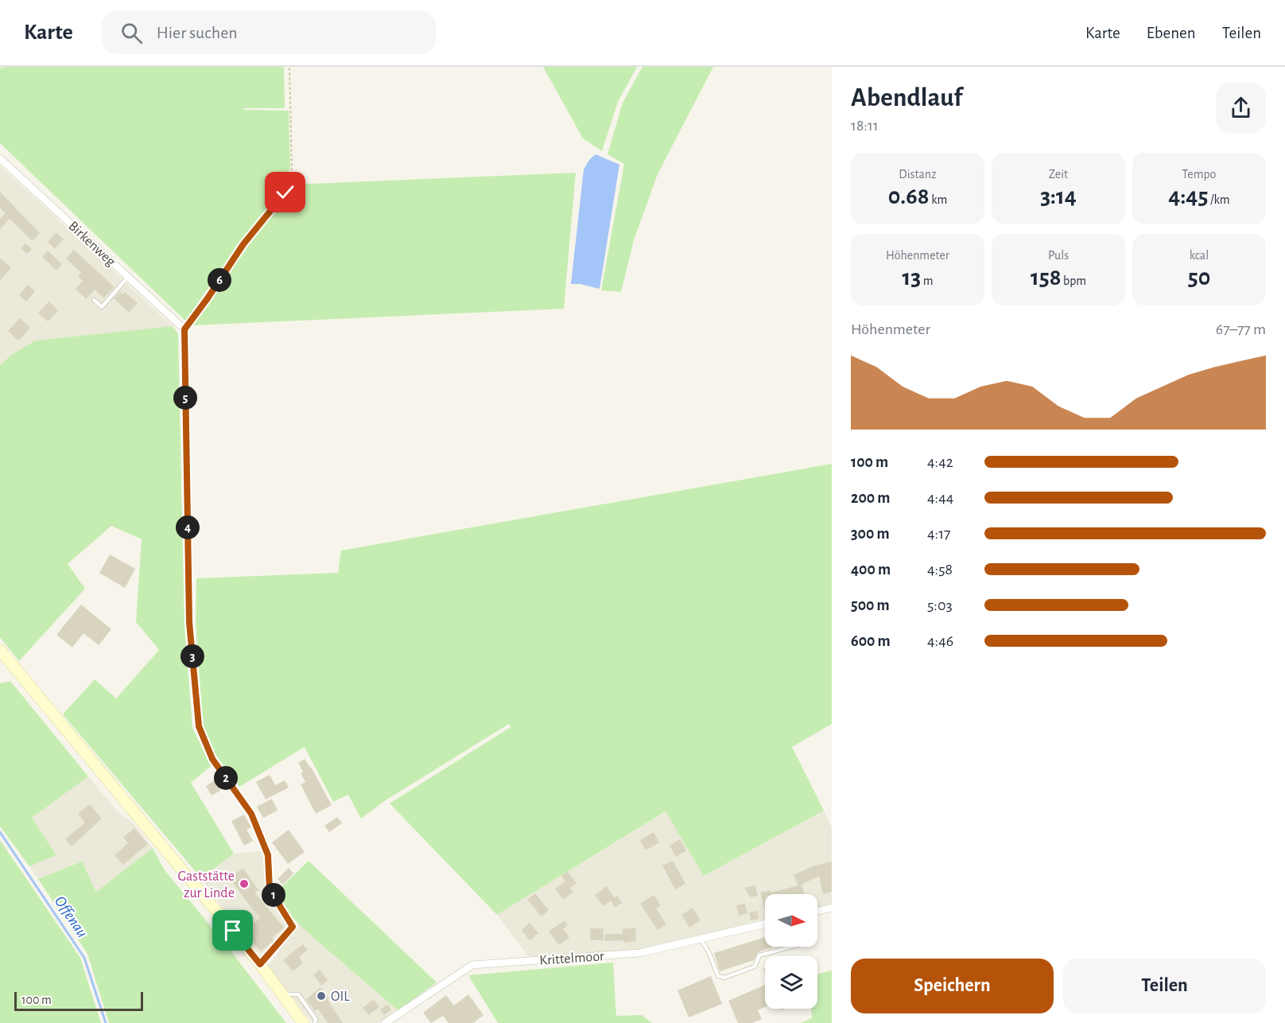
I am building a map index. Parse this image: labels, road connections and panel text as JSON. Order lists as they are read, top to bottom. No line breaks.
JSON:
{"streets":{"street":["Birkenweg","Krittelmoor"]},"water":["Offenau"],"places":["Gaststätte zur Linde","OIL"],"scale_bar":"100 m","north":"right","page":{"header":"Karte","search":"Hier suchen","nav":["Karte","Ebenen","Teilen"],"heading":["Abendlauf","18:11"],"stats":[["Distanz","0.68 km"],["Zeit","3:14"],["Tempo","4:45 /km"],["Höhenmeter","13 m"],["Puls","158 bpm"],["kcal","50"]],"pins":["6","5","4","3","2","1"],"chart":["Höhenmeter","67–77 m"],"list":[{"name":"100 m","note":"4:42"},{"name":"200 m","note":"4:44"},{"name":"300 m","note":"4:17"},{"name":"400 m","note":"4:58"},{"name":"500 m","note":"5:03"},{"name":"600 m","note":"4:46"}],"buttons":["Speichern","Teilen"],"scale":"100 m"}}
